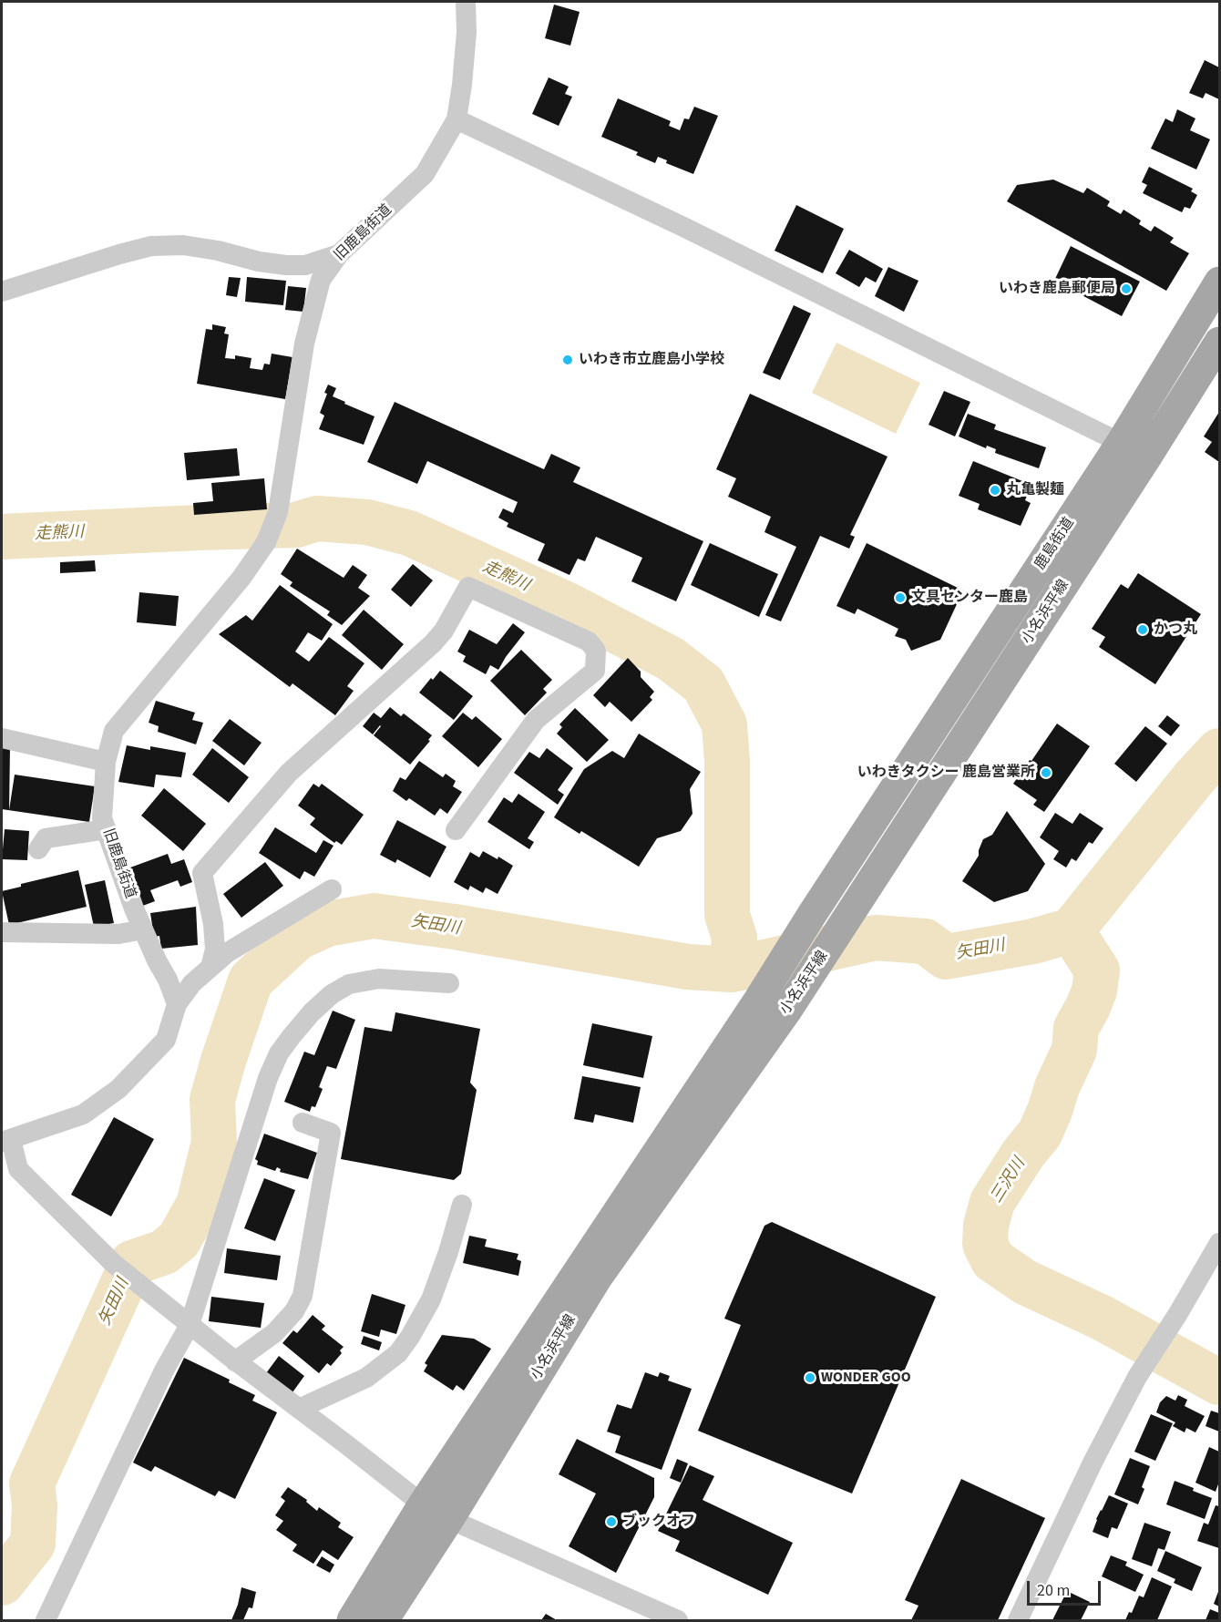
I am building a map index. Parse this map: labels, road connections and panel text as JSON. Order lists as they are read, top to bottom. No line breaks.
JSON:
{"streets":{"main road":["鹿島街道","小名浜平線"],"street":["旧鹿島街道"]},"crossings":[["鹿島街道","小名浜平線"]],"water":["走熊川","矢田川","三沢川"],"places":["いわき鹿島郵便局","いわき市立鹿島小学校","丸亀製麺","文具センター鹿島","かつ丸","いわきタクシー 鹿島営業所","WONDER GOO","ブックオフ"],"scale_bar":"20 m"}
